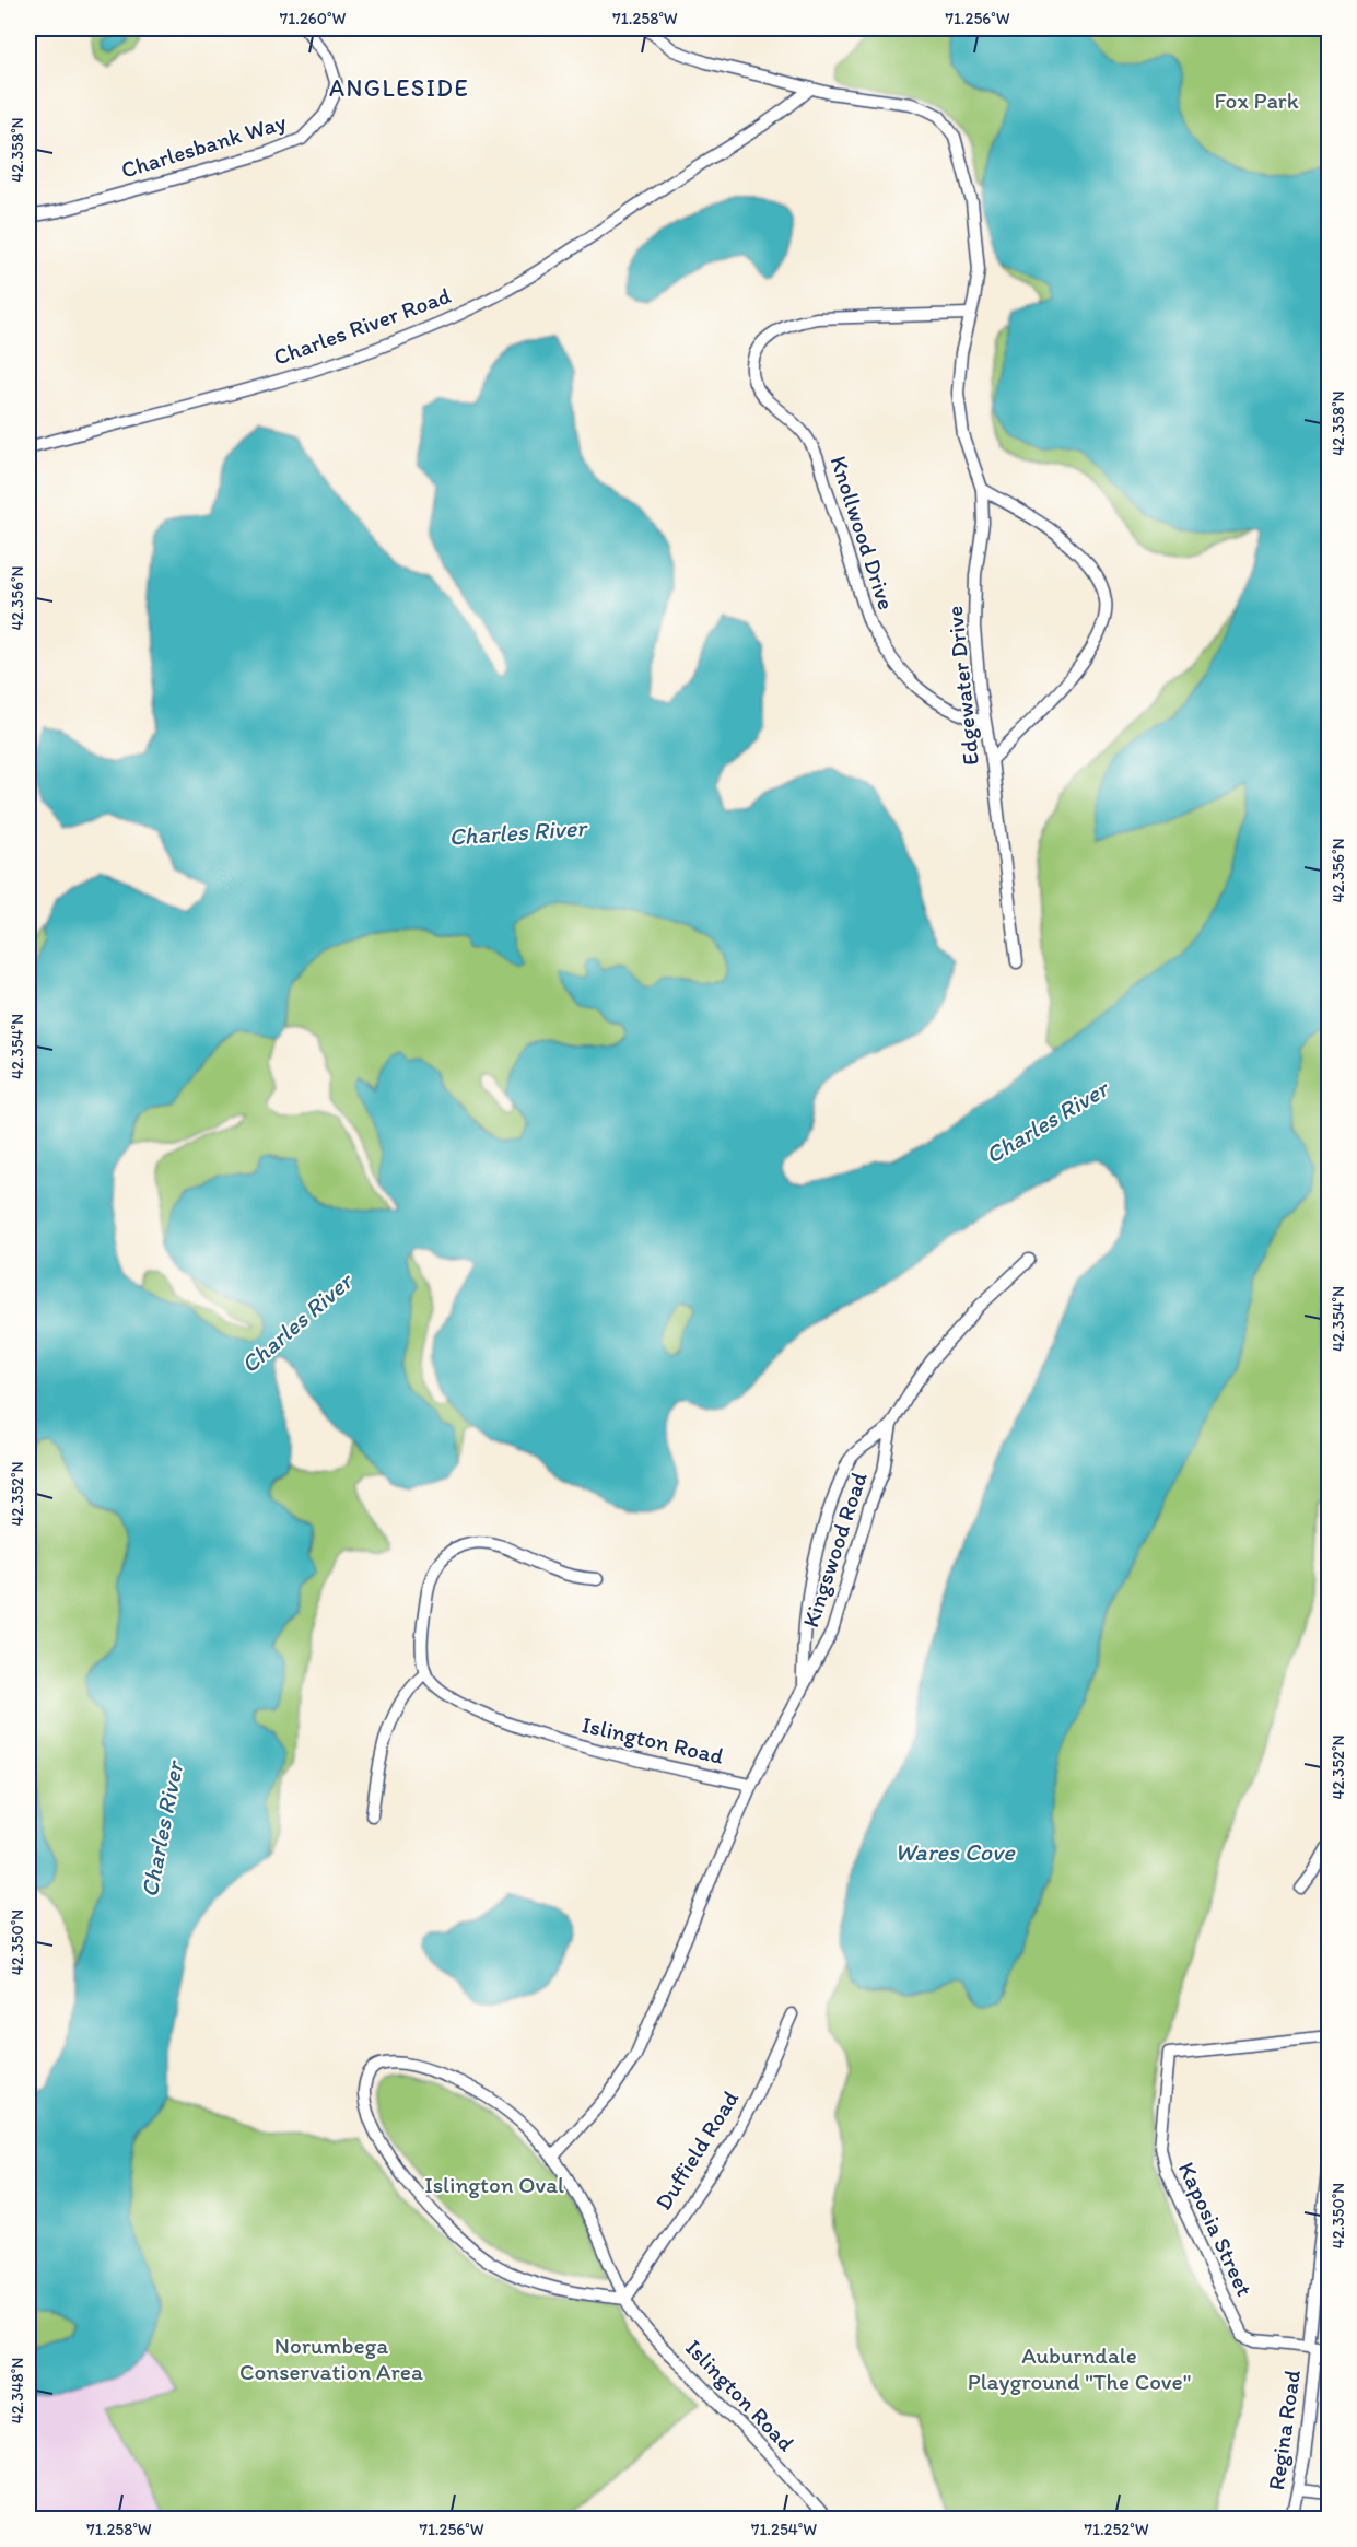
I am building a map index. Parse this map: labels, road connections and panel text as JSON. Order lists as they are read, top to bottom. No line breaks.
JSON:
{"streets":{"street":["Charlesbank Way","Charles River Road","Knollwood Drive","Edgewater Drive","Kingswood Road","Islington Road","Duffield Road","Kaposia Street","Regina Road"]},"crossings":[["Charles River Road","Edgewater Drive"],["Knollwood Drive","Edgewater Drive"],["Kingswood Road","Islington Road"],["Islington Road","Duffield Road"],["Kaposia Street","Regina Road"]],"districts":["ANGLESIDE"],"water":["Charles River","Wares Cove"],"parks":["Fox Park","Islington Oval","Norumbega Conservation Area","Auburndale Playground \"The Cove\""],"coordinates":["71.260°W","71.258°W","71.256°W","42.358°N","42.356°N","42.354°N","42.352°N","42.350°N","42.348°N","71.254°W","71.252°W"]}
